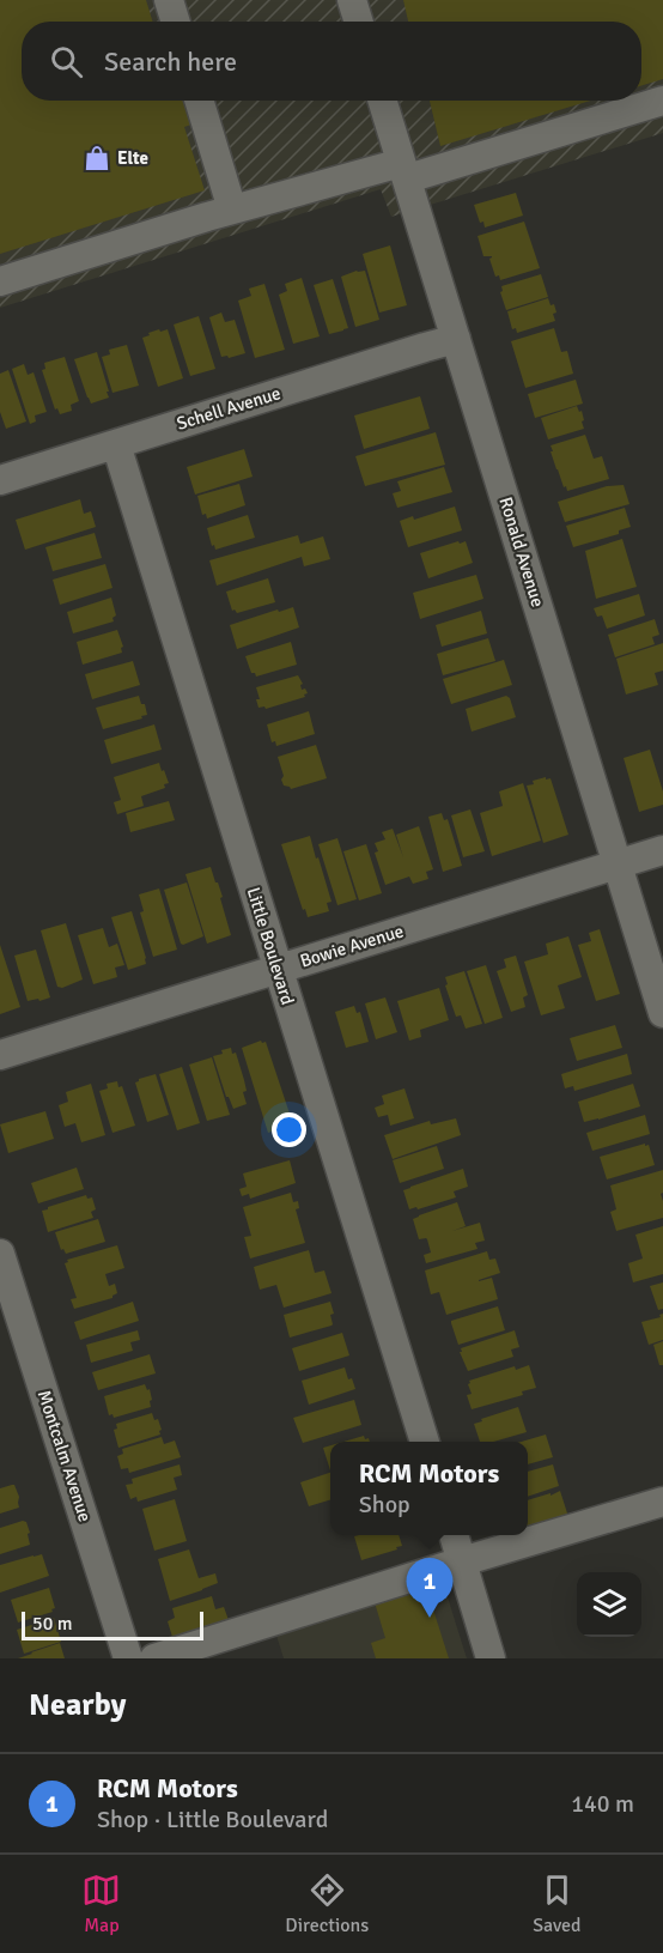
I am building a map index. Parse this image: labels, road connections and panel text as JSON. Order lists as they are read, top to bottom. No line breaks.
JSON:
{"streets":{"street":["Schell Avenue","Ronald Avenue","Little Boulevard","Bowie Avenue","Montcalm Avenue"]},"crossings":[["Schell Avenue","Ronald Avenue"],["Schell Avenue","Little Boulevard"],["Ronald Avenue","Bowie Avenue"],["Little Boulevard","Bowie Avenue"]],"places":{"shop":["Elte"]},"scale_bar":"50 m","page":{"search":"Search here","popup":["RCM Motors","Shop"],"pins":"1","scale":"50 m","heading":"Nearby","list":[{"mark":"1","name":"RCM Motors","note":"Shop · Little Boulevard","value":"140 m"}],"nav":["Map","Directions","Saved"]}}
